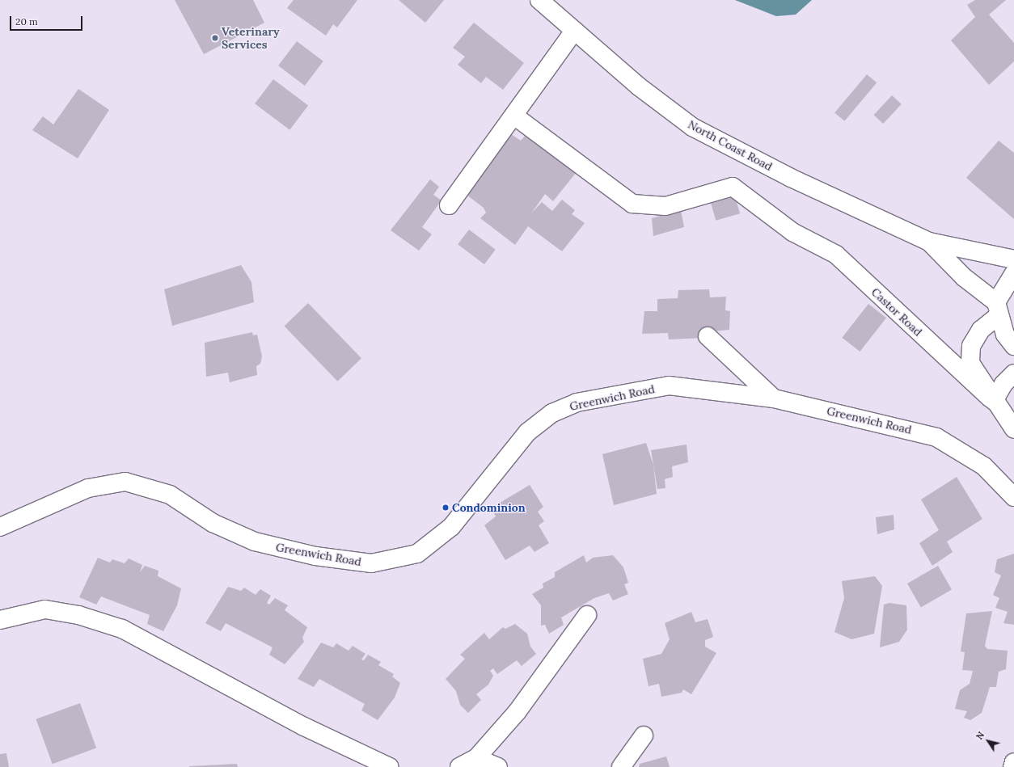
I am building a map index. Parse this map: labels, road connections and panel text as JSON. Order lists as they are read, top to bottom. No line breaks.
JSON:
{"streets":{"street":["North Coast Road","Castor Road","Greenwich Road"]},"places":["Veterinary Services","Condominion"],"scale_bar":"20 m","north":"top left"}
